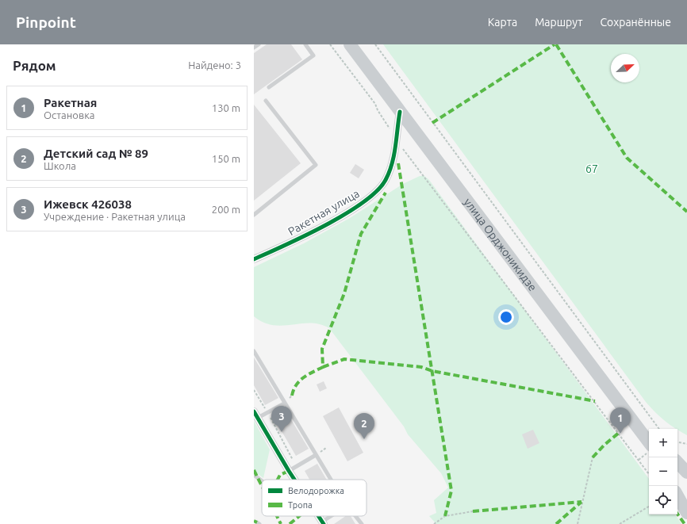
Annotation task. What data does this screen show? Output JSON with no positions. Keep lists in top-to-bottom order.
{
  "streets": {
    "main road": ["улица Орджоникидзе"],
    "street": ["Ракетная улица"]
  },
  "crossings": [
    ["Ракетная улица", "улица Орджоникидзе"]
  ],
  "parks": ["67"],
  "legend": ["Велодорожка", "Тропа"],
  "north": "top right",
  "page": {
    "header": "Pinpoint",
    "nav": ["Карта", "Маршрут", "Сохранённые"],
    "heading": ["Рядом", "Найдено: 3"],
    "list": [
      {
        "mark": "1",
        "name": "Ракетная",
        "note": "Остановка",
        "value": "130 m"
      },
      {
        "mark": "2",
        "name": "Детский сад № 89",
        "note": "Школа",
        "value": "150 m"
      },
      {
        "mark": "3",
        "name": "Ижевск 426038",
        "note": "Учреждение · Ракетная улица",
        "value": "200 m"
      }
    ],
    "pins": ["3", "1", "2"],
    "map_buttons": ["+", "−"]
  }
}
